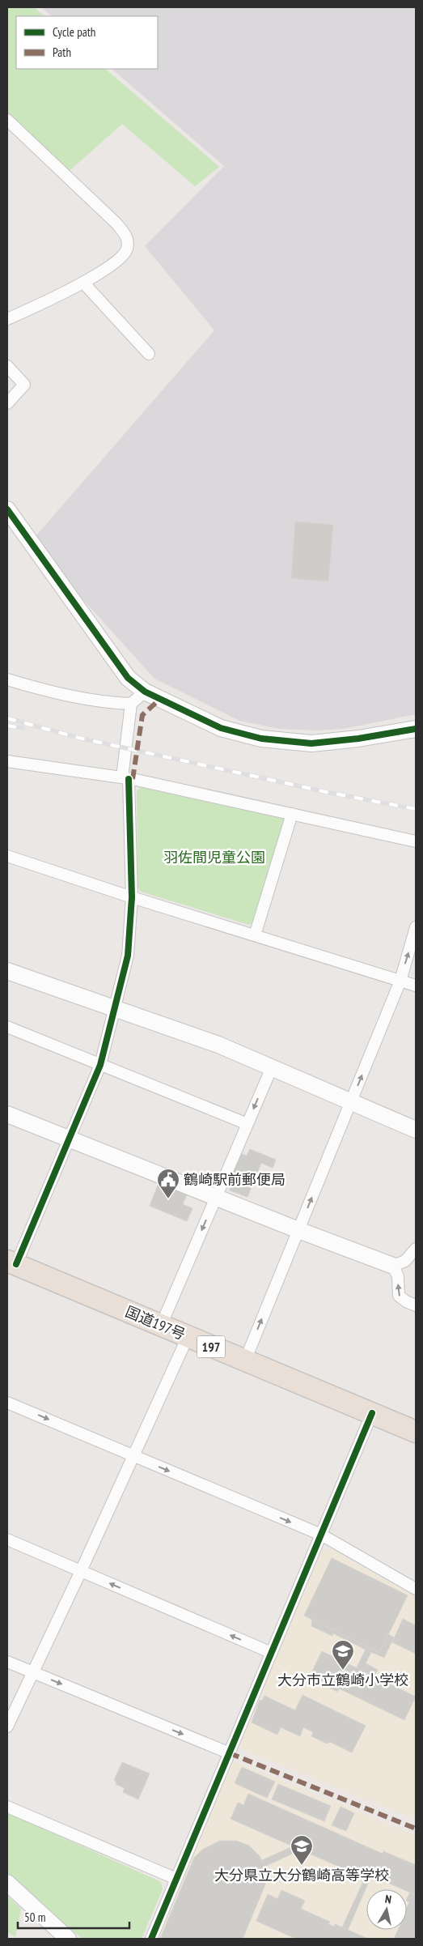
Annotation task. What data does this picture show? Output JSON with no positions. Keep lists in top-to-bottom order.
{
  "streets": {
    "highway": ["国道197号", "197"]
  },
  "parks": ["羽佐間児童公園"],
  "places": {
    "public building": ["鶴崎駅前郵便局"],
    "school or university": ["大分市立鶴崎小学校", "大分県立大分鶴崎高等学校"]
  },
  "legend": ["Cycle path", "Path"],
  "scale_bar": "50 m",
  "north": "top"
}
